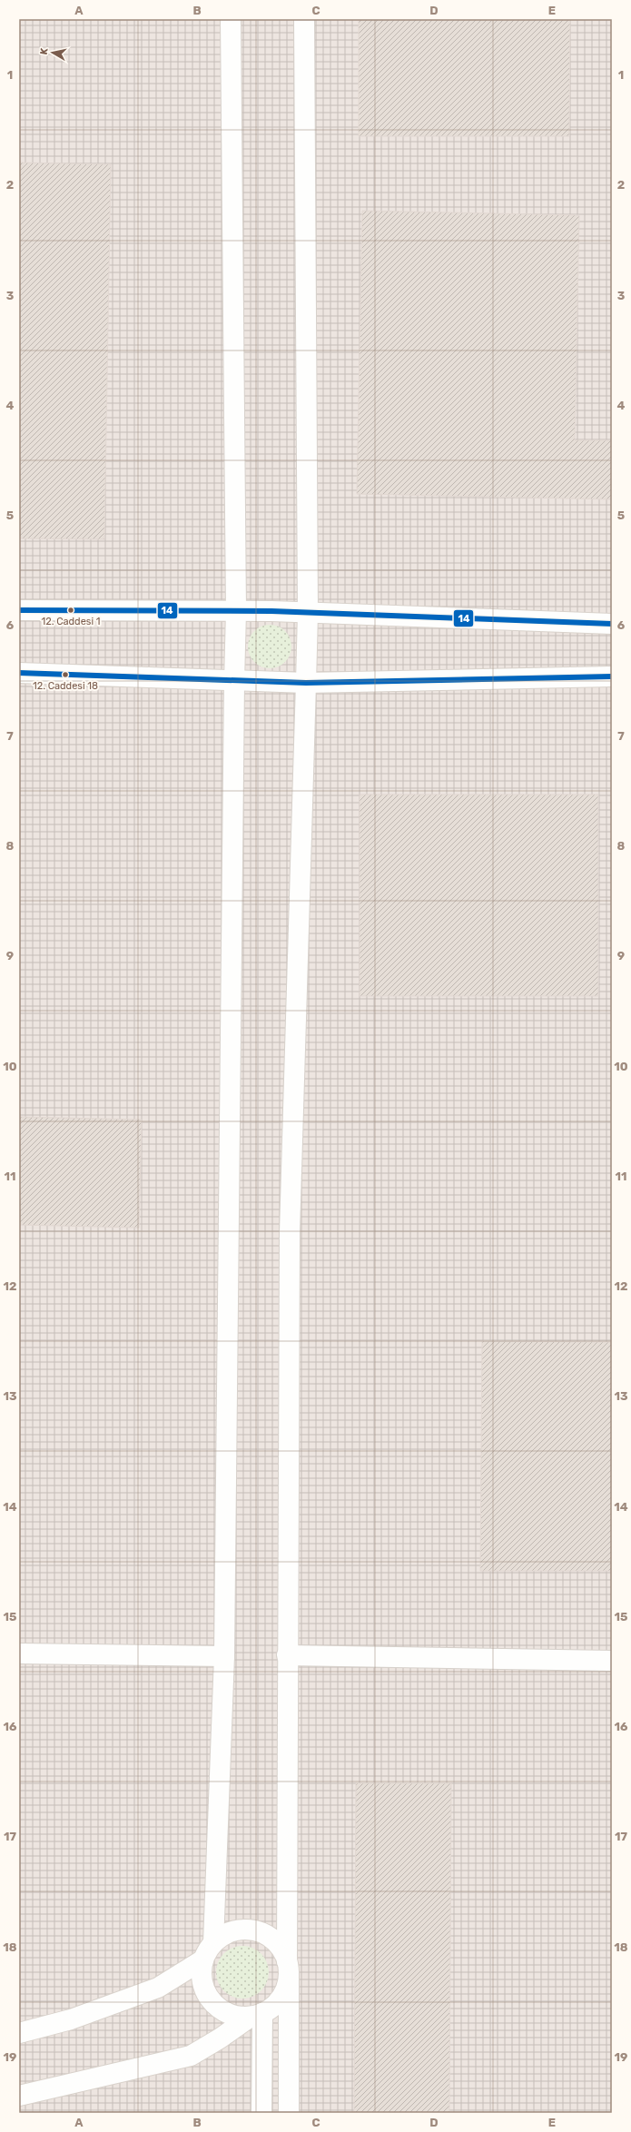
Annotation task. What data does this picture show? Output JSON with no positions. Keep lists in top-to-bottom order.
{
  "places": ["12. Caddesi 1", "12. Caddesi 18"],
  "lines": ["transit line 14"],
  "north": "left",
  "grid": {
    "columns": [
      "A",
      "B",
      "C",
      "D",
      "E"
    ],
    "rows": [
      "1",
      "2",
      "3",
      "4",
      "5",
      "6",
      "7",
      "8",
      "9",
      "10",
      "11",
      "12",
      "13",
      "14",
      "15",
      "16",
      "17",
      "18",
      "19"
    ]
  }
}
